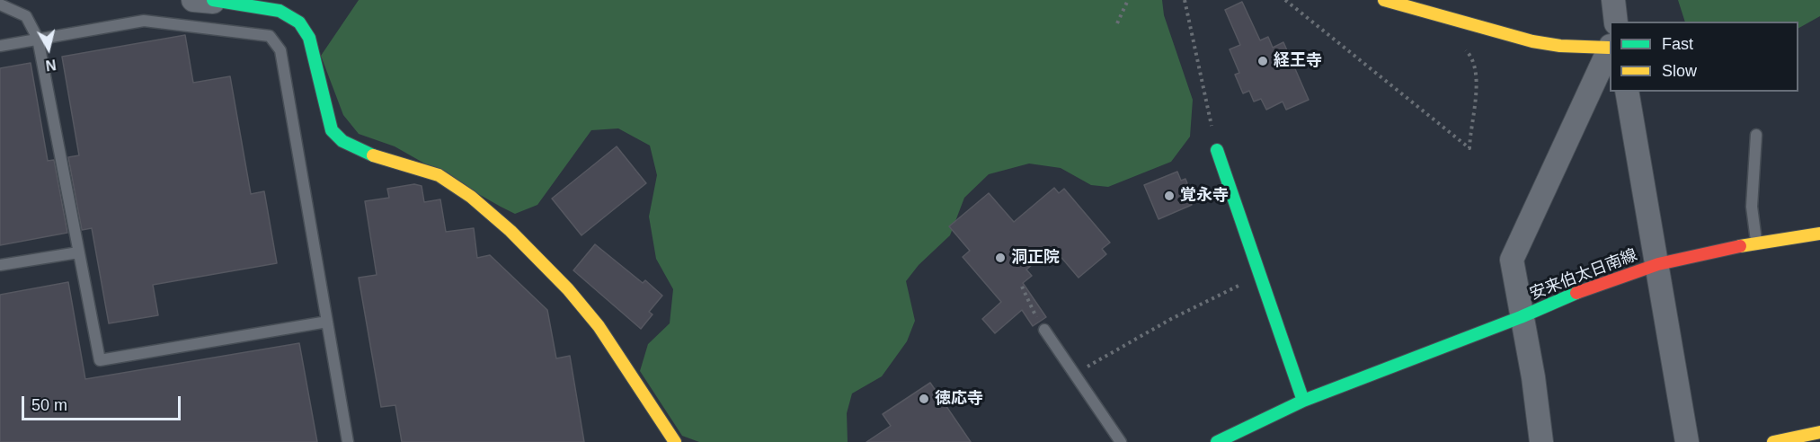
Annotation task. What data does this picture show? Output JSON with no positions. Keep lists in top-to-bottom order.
{
  "streets": {
    "street": ["安来伯太日南線"]
  },
  "places": [
    "経王寺",
    "覚永寺",
    "洞正院",
    "徳応寺"
  ],
  "legend": ["Fast", "Slow"],
  "scale_bar": "50 m",
  "north": "bottom"
}
